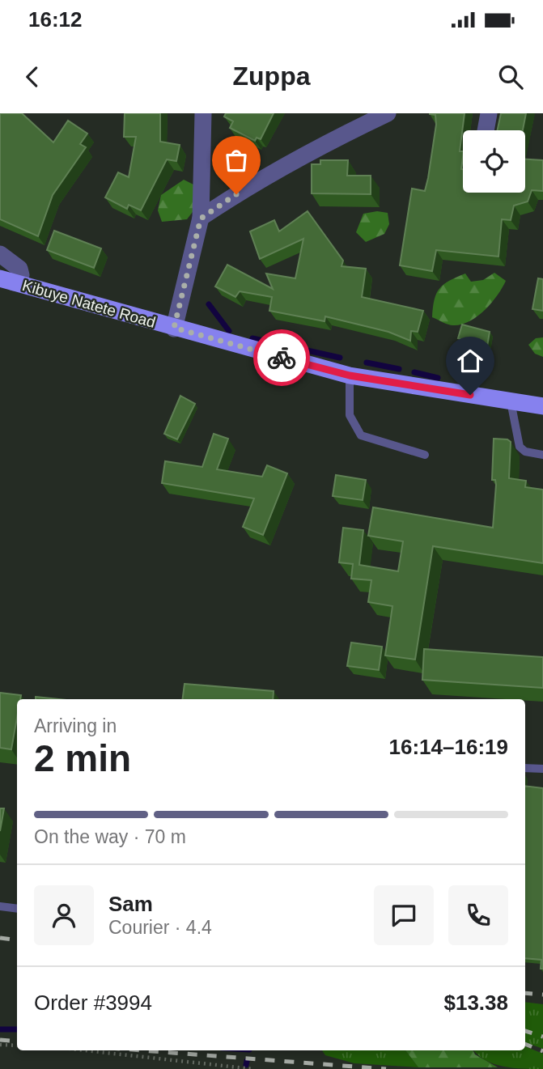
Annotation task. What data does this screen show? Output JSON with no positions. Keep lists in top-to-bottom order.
{
  "streets": {
    "main road": ["Kibuye Natete Road"]
  },
  "page": {
    "status": "16:12",
    "header": "Zuppa",
    "heading": ["2 min", "Arriving in", "16:14–16:19"],
    "panel": [
      "Sam",
      "Courier · 4.4",
      "Order #3994",
      "$13.38"
    ],
    "bar": "On the way · 70 m"
  }
}
